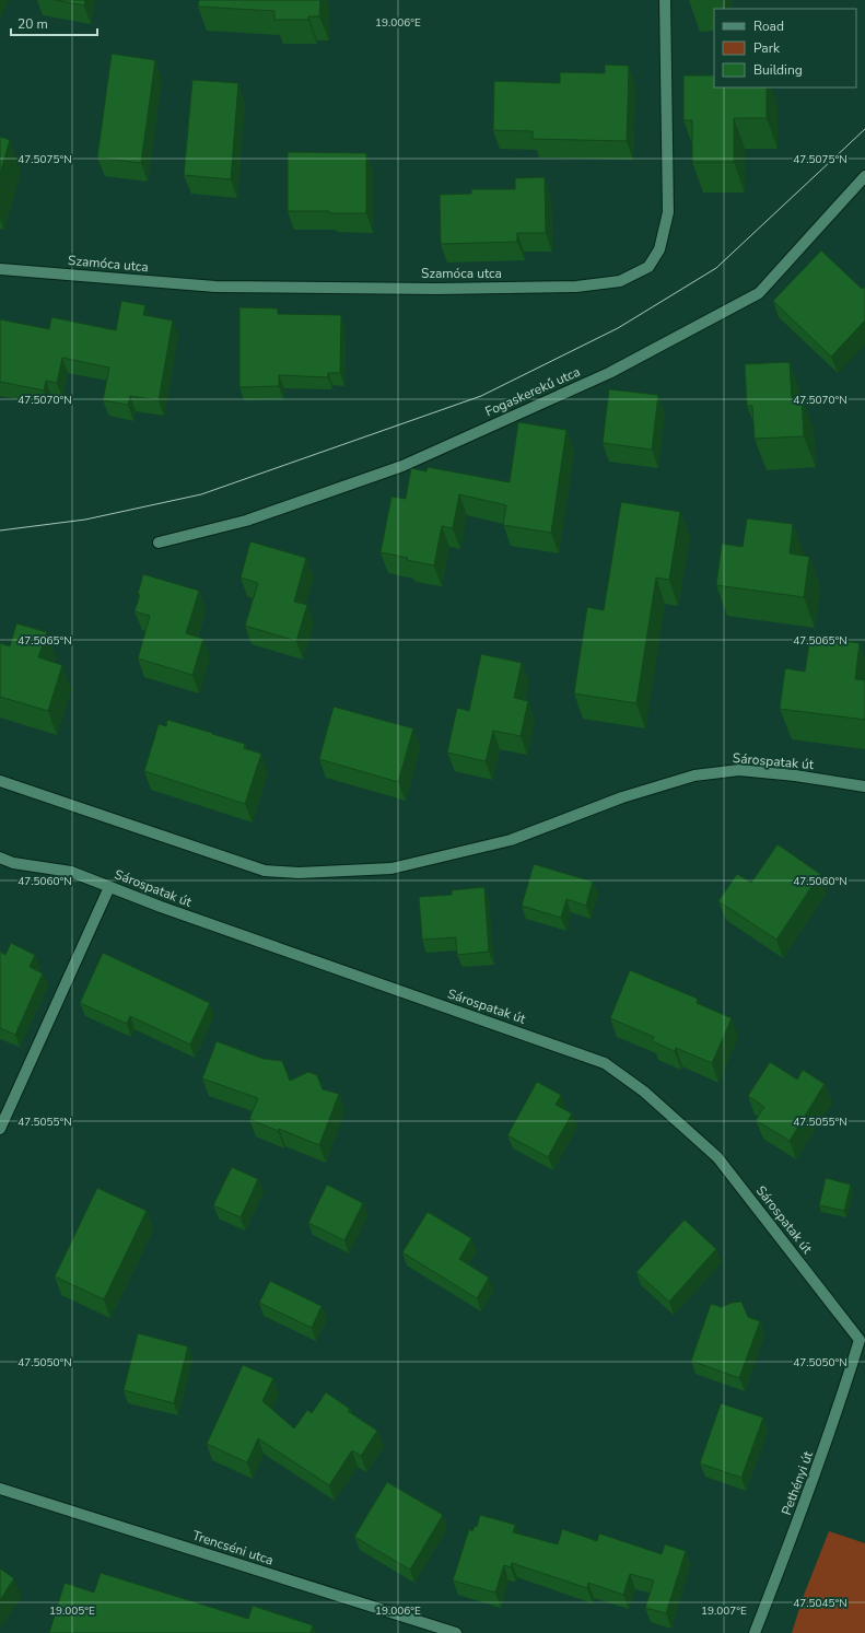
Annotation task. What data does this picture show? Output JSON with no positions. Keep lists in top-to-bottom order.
{
  "streets": {
    "street": [
      "Szamóca utca",
      "Fogaskerekű utca",
      "Sárospatak út",
      "Pethényi út",
      "Trencséni utca"
    ]
  },
  "crossings": [
    ["Sárospatak út", "Pethényi út"]
  ],
  "legend": ["Road", "Park", "Building"],
  "scale_bar": "20 m",
  "coordinates": [
    "19.006°E",
    "47.5075°N",
    "47.5070°N",
    "47.5065°N",
    "47.5060°N",
    "47.5055°N",
    "47.5050°N",
    "47.5045°N",
    "19.005°E",
    "19.007°E"
  ]
}
